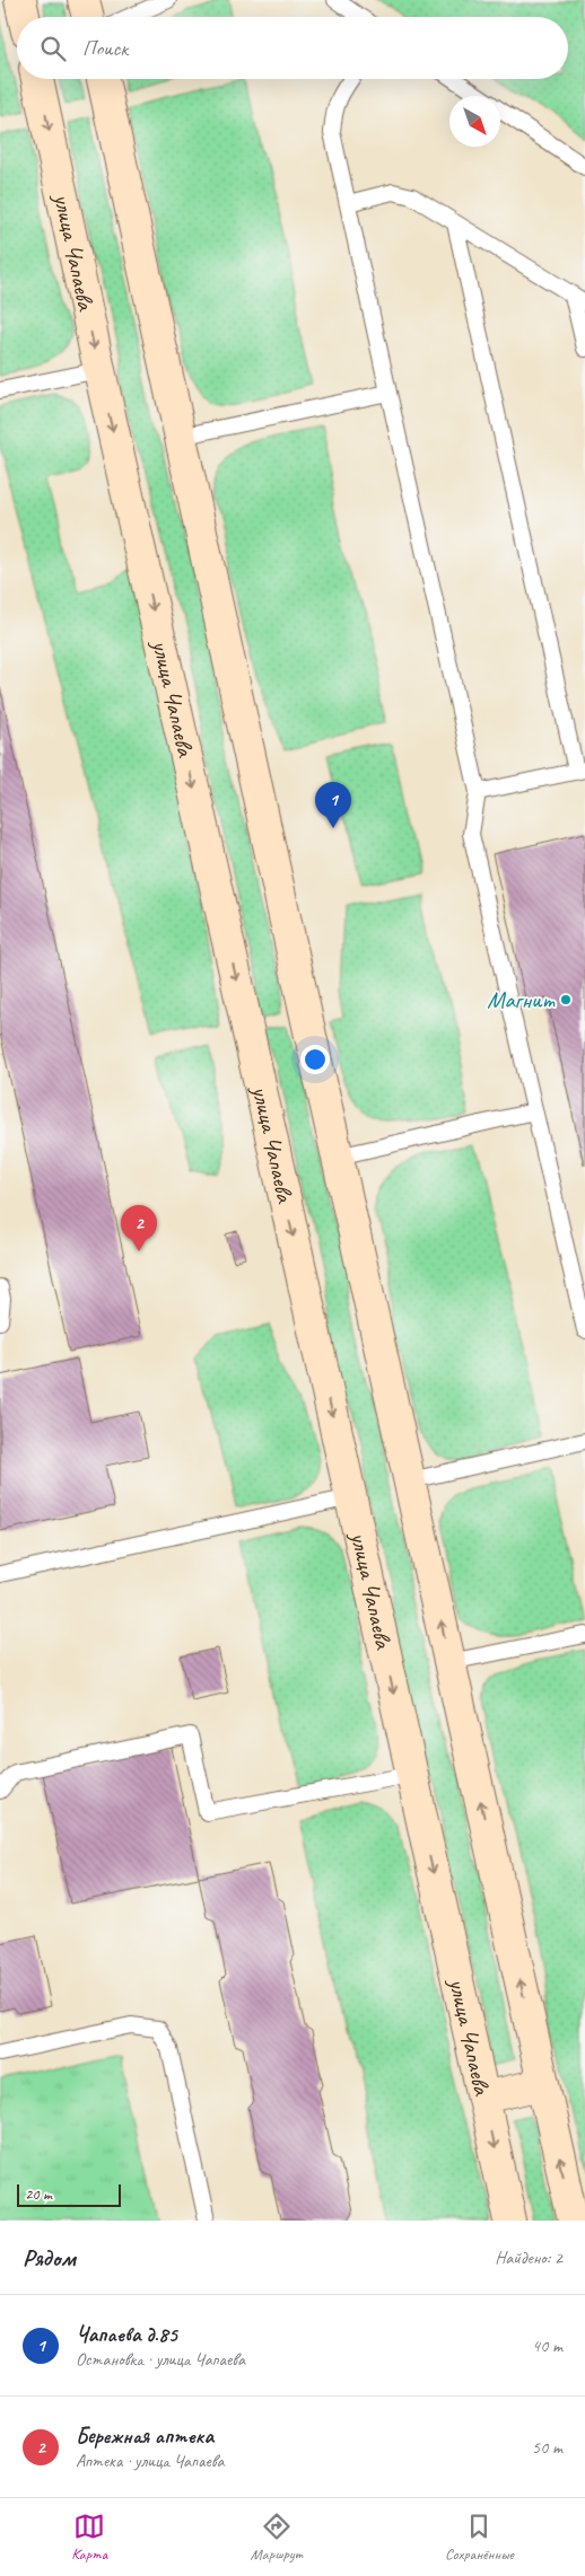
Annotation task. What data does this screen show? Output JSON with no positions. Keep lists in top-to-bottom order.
{
  "streets": {
    "main road": ["улица Чапаева"]
  },
  "places": ["Магнит"],
  "scale_bar": "20 m",
  "north": "bottom right",
  "page": {
    "search": "Поиск",
    "pins": ["1", "2"],
    "scale": "20 m",
    "heading": ["Рядом", "Найдено: 2"],
    "list": [
      {
        "mark": "1",
        "name": "Чапаева д.85",
        "note": "Остановка · улица Чапаева",
        "value": "40 m"
      },
      {
        "mark": "2",
        "name": "Бережная аптека",
        "note": "Аптека · улица Чапаева",
        "value": "50 m"
      }
    ],
    "nav": ["Карта", "Маршрут", "Сохранённые"]
  }
}
